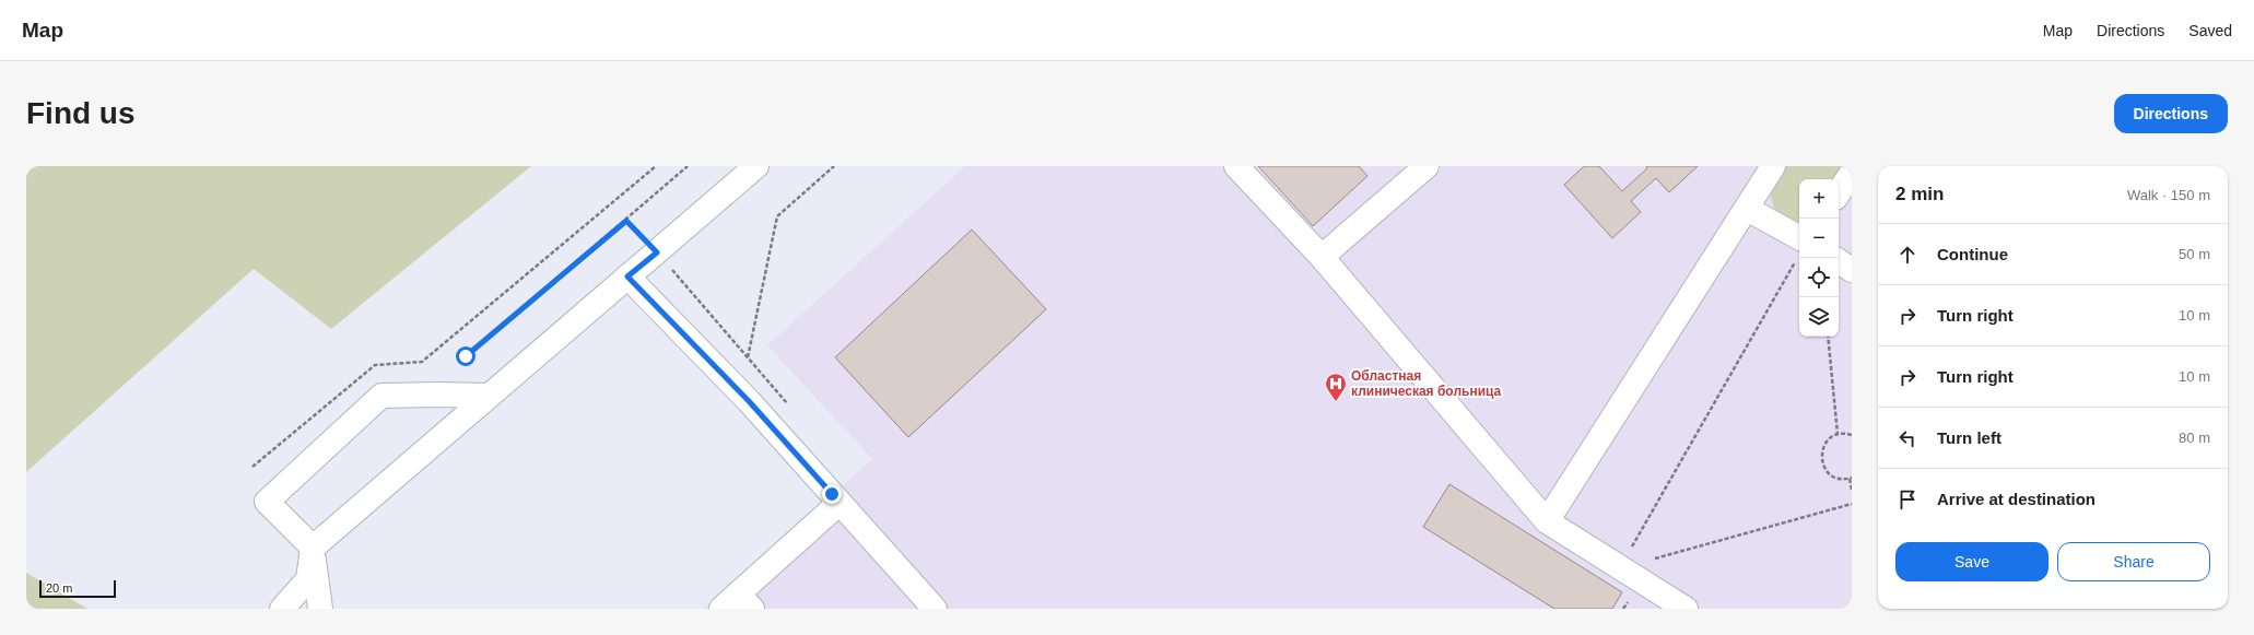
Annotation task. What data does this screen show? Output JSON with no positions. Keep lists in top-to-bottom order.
{
  "places": {
    "hospital": ["Областная клиническая больница"]
  },
  "scale_bar": "20 m",
  "page": {
    "header": "Map",
    "nav": ["Map", "Directions", "Saved"],
    "buttons": [
      "Directions",
      ["Save", "Share"]
    ],
    "title": "Find us",
    "heading": ["2 min", "Walk · 150 m"],
    "map_buttons": ["+", "−"],
    "list": [
      ["Continue", "50 m"],
      ["Turn right", "10 m"],
      ["Turn right", "10 m"],
      ["Turn left", "80 m"],
      "Arrive at destination"
    ],
    "scale": "20 m"
  }
}
